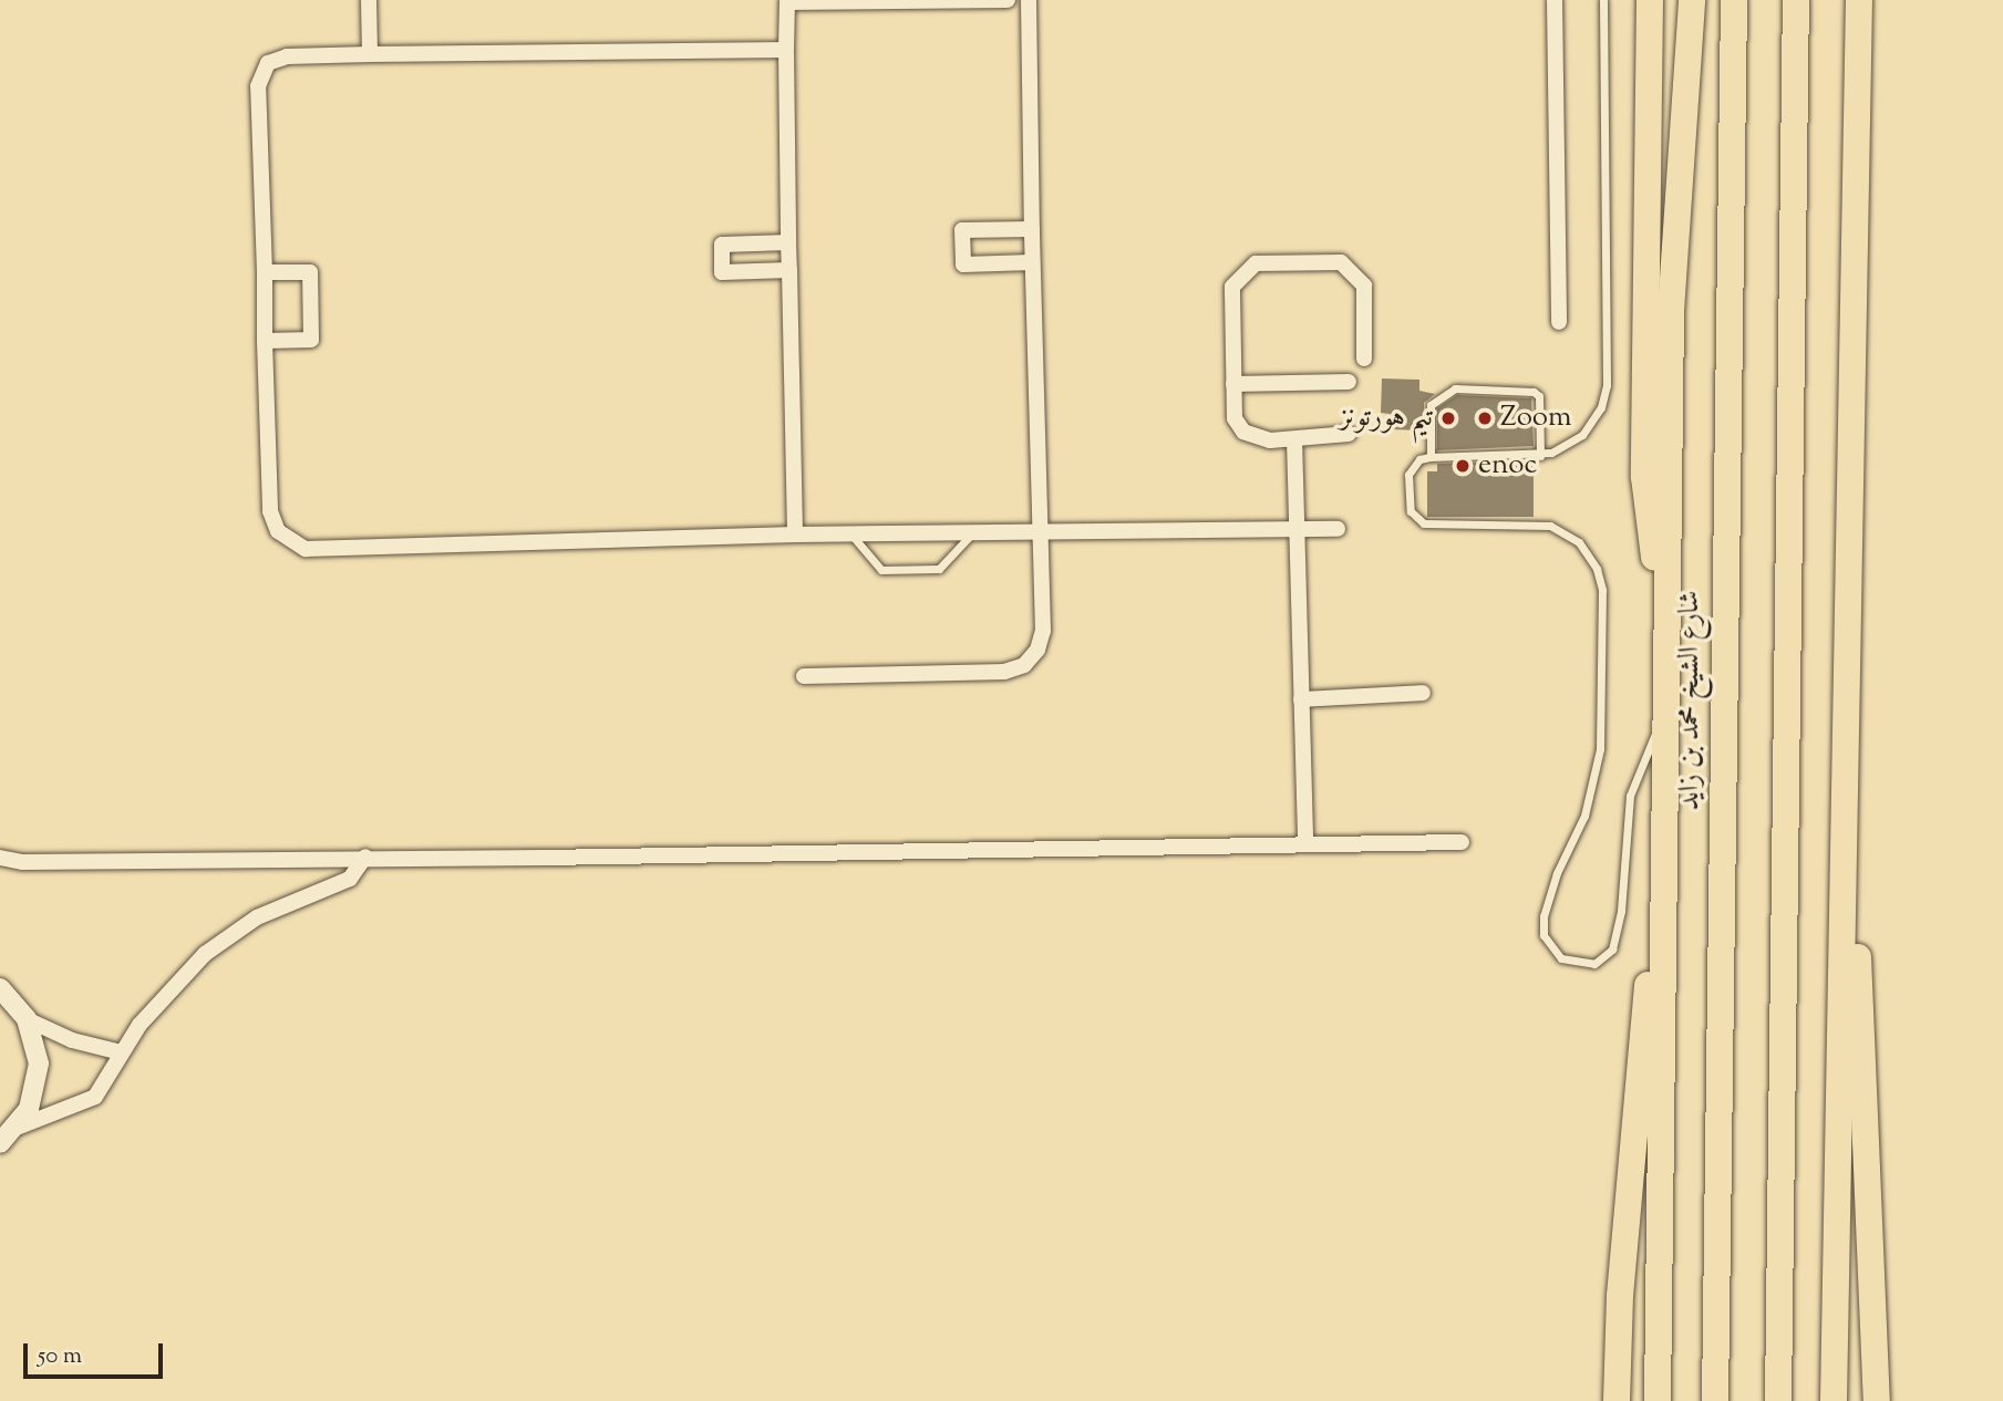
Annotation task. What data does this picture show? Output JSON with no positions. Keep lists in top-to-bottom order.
{
  "streets": {
    "highway": ["شارع الشيخ محمد بن زايد"]
  },
  "places": ["تيم هورتونز", "Zoom", "enoc"],
  "scale_bar": "50 m"
}
